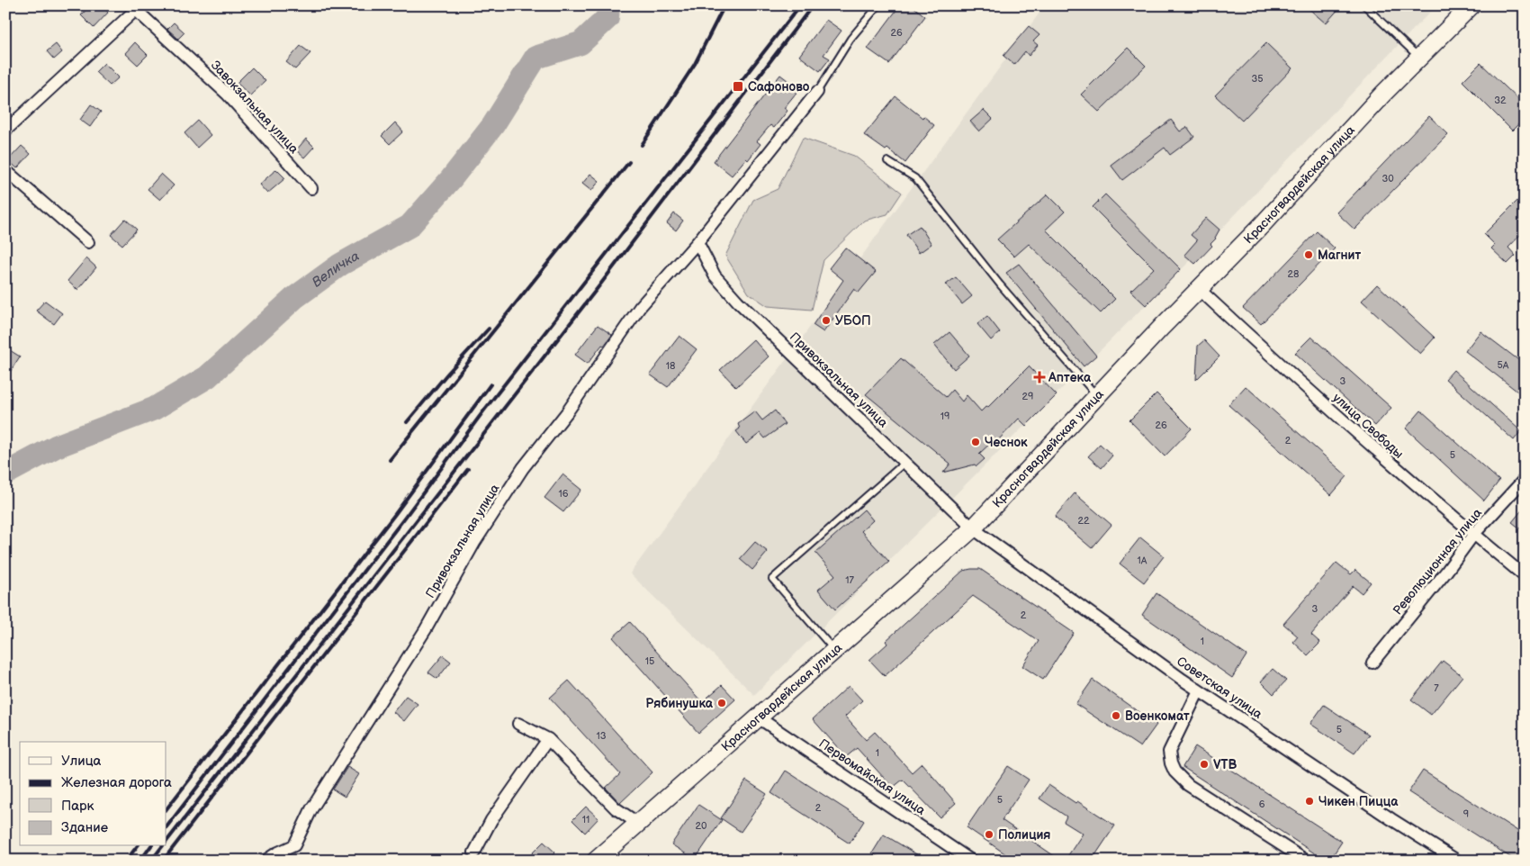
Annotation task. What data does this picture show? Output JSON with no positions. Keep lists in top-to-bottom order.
{
  "streets": {
    "street": [
      "Завокзальная улица",
      "Красногвардейская улица",
      "Привокзальная улица",
      "улица Свободы",
      "Революционная улица",
      "Советская улица",
      "Первомайская улица"
    ]
  },
  "crossings": [
    ["Красногвардейская улица", "Привокзальная улица"],
    ["Красногвардейская улица", "улица Свободы"],
    ["Красногвардейская улица", "Советская улица"],
    ["Красногвардейская улица", "Первомайская улица"],
    ["Привокзальная улица", "Советская улица"],
    ["улица Свободы", "Революционная улица"]
  ],
  "water": ["Величка"],
  "places": {
    "transit": ["Сафоново"],
    "other": [
      "Магнит",
      "УБОП",
      "Чеснок",
      "Рябинушка",
      "Военкомат",
      "VTB",
      "Чикен Пицца",
      "Полиция"
    ],
    "health": ["Аптека"]
  },
  "house_numbers": [
    "26",
    "35",
    "32",
    "30",
    "28",
    "5А",
    "18",
    "3",
    "29",
    "19",
    "26",
    "2",
    "5",
    "16",
    "22",
    "1А",
    "17",
    "3",
    "2",
    "1",
    "15",
    "7",
    "5",
    "13",
    "1",
    "5",
    "6",
    "2",
    "9",
    "11",
    "20"
  ],
  "legend": [
    "Улица",
    "Железная дорога",
    "Парк",
    "Здание"
  ]
}
